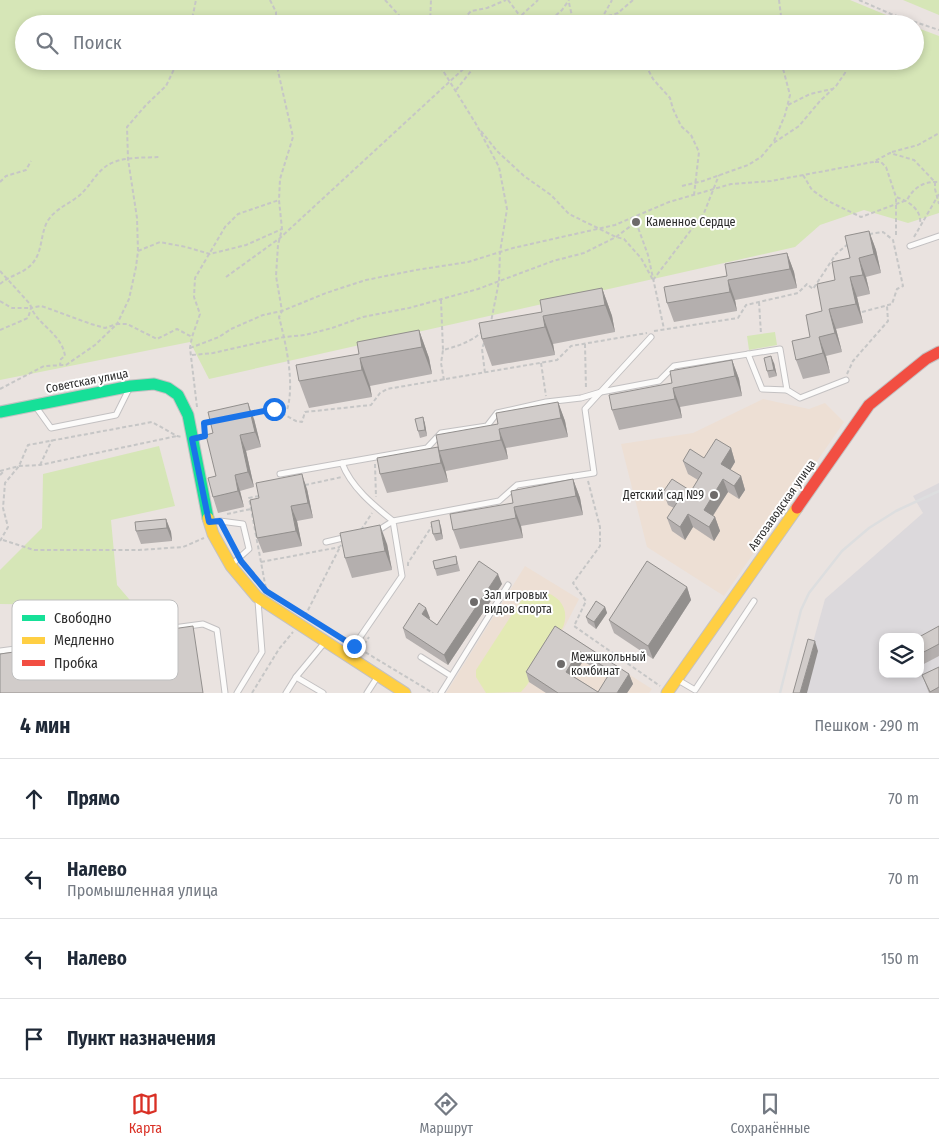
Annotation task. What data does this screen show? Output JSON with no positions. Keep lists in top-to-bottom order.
{
  "streets": {
    "street": ["Советская улица", "Автозаводская улица"]
  },
  "places": [
    "Каменное Сердце",
    "Детский сад №9",
    "Зал игровых видов спорта",
    "Межшкольный комбинат"
  ],
  "legend": ["Свободно", "Медленно", "Пробка"],
  "page": {
    "search": "Поиск",
    "heading": ["4 мин", "Пешком · 290 m"],
    "list": [
      ["Прямо", "70 m"],
      ["Налево", "Промышленная улица", "70 m"],
      ["Налево", "150 m"],
      "Пункт назначения"
    ],
    "nav": ["Карта", "Маршрут", "Сохранённые"]
  }
}
